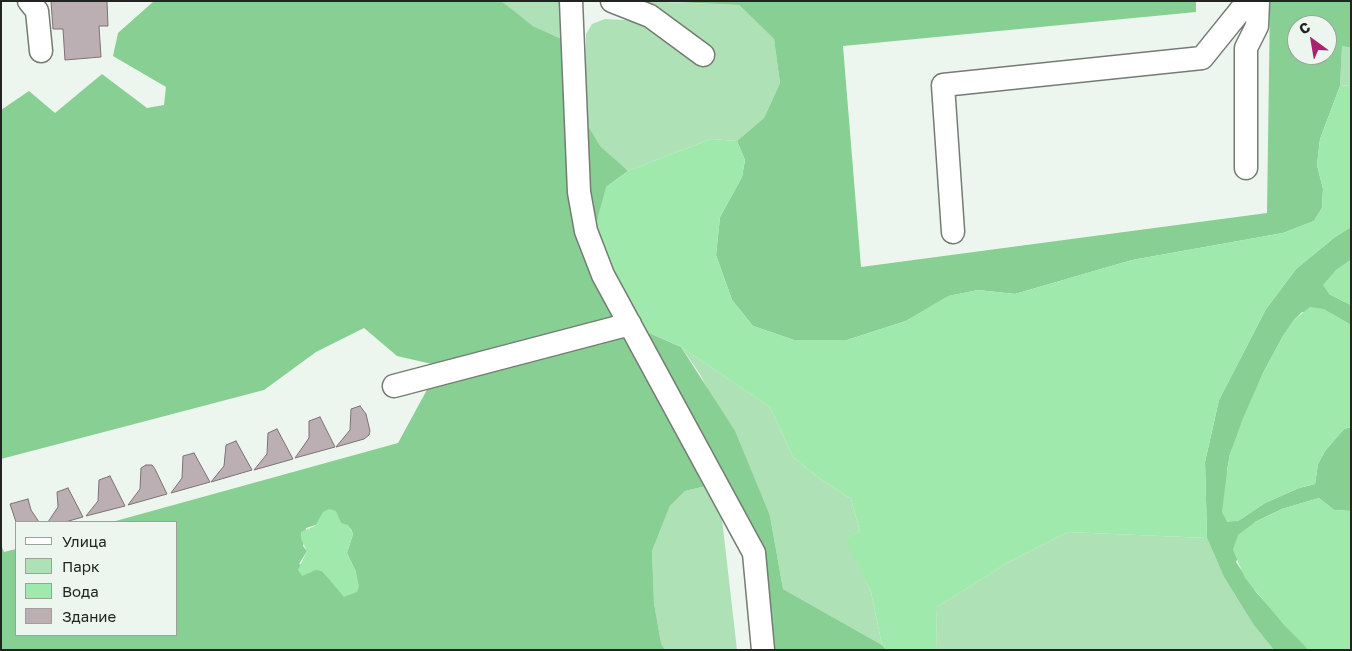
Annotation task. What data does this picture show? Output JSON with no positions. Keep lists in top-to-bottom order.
{
  "legend": [
    "Улица",
    "Парк",
    "Вода",
    "Здание"
  ],
  "north": "top left"
}
